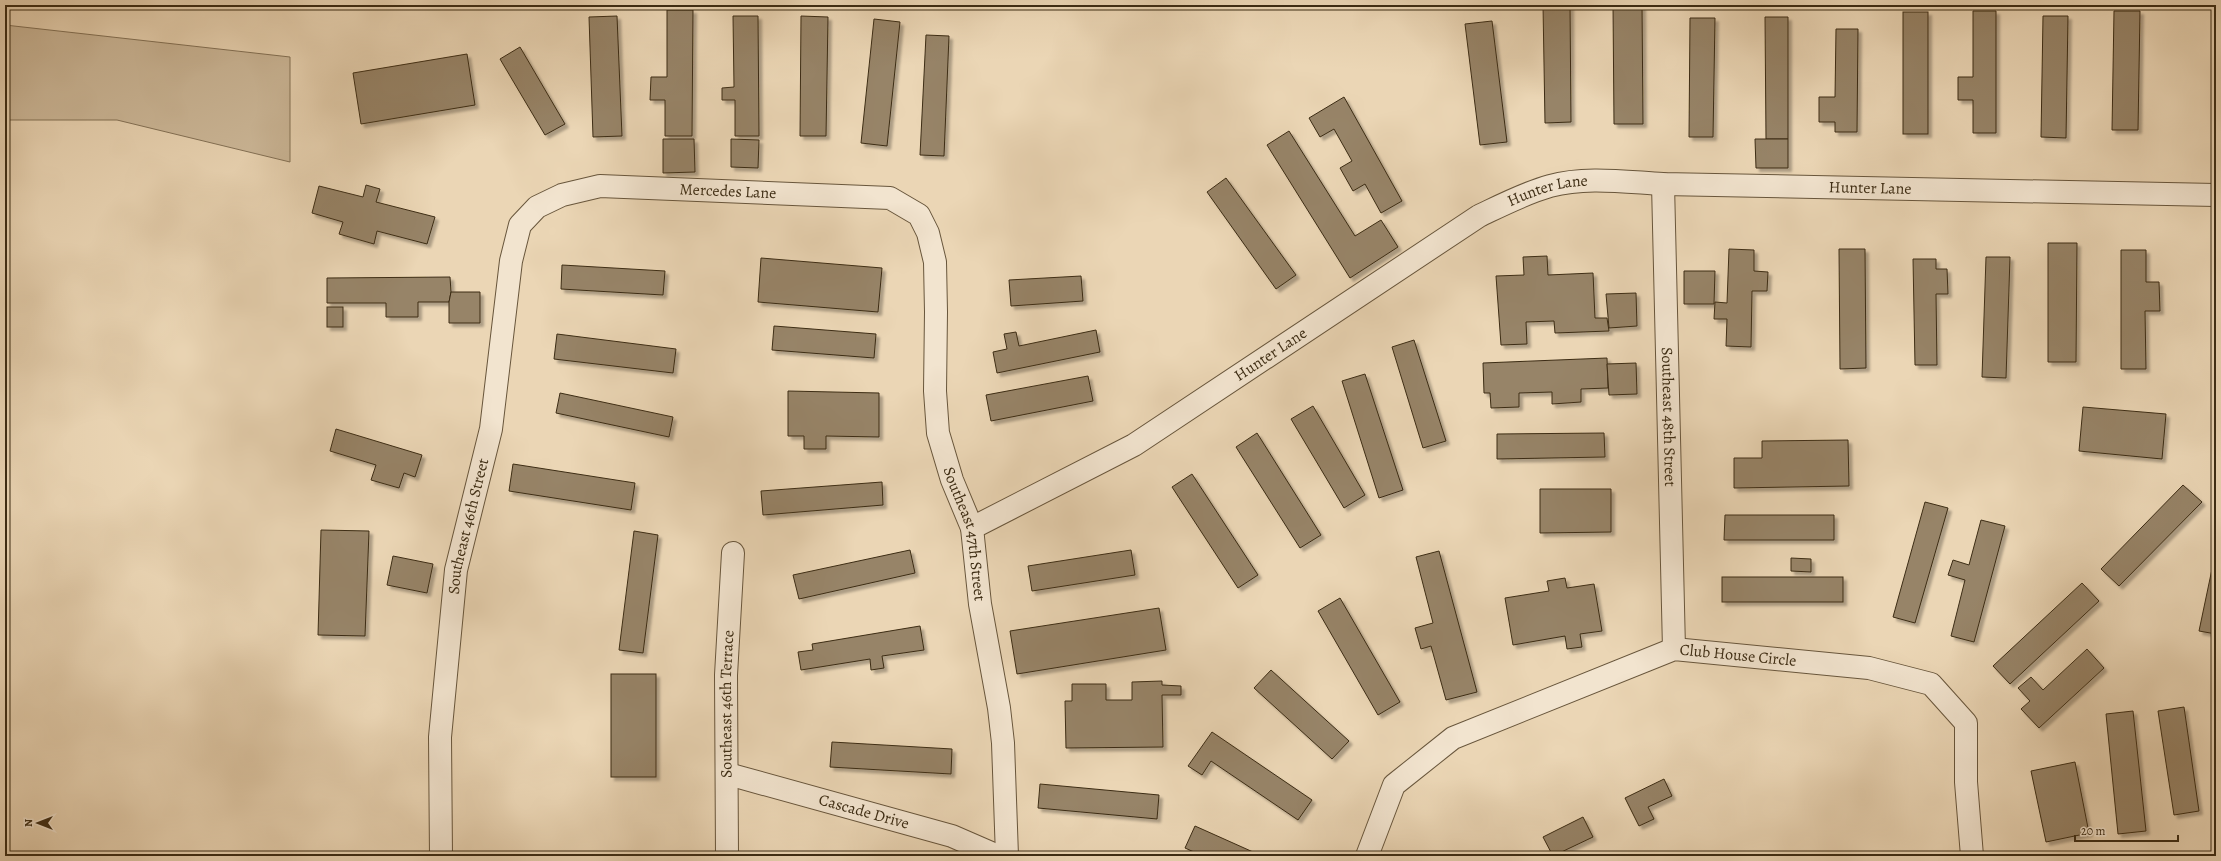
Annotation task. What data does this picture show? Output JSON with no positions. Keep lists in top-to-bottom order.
{
  "streets": {
    "street": [
      "Hunter Lane",
      "Mercedes Lane",
      "Southeast 48th Street",
      "Southeast 46th Street",
      "Southeast 47th Street",
      "Club House Circle",
      "Southeast 46th Terrace",
      "Cascade Drive"
    ]
  },
  "crossings": [
    ["Hunter Lane", "Southeast 48th Street"],
    ["Hunter Lane", "Southeast 47th Street"],
    ["Mercedes Lane", "Southeast 46th Street"],
    ["Mercedes Lane", "Southeast 47th Street"],
    ["Southeast 48th Street", "Club House Circle"],
    ["Southeast 46th Terrace", "Cascade Drive"]
  ],
  "scale_bar": "20 m",
  "north": "left"
}
